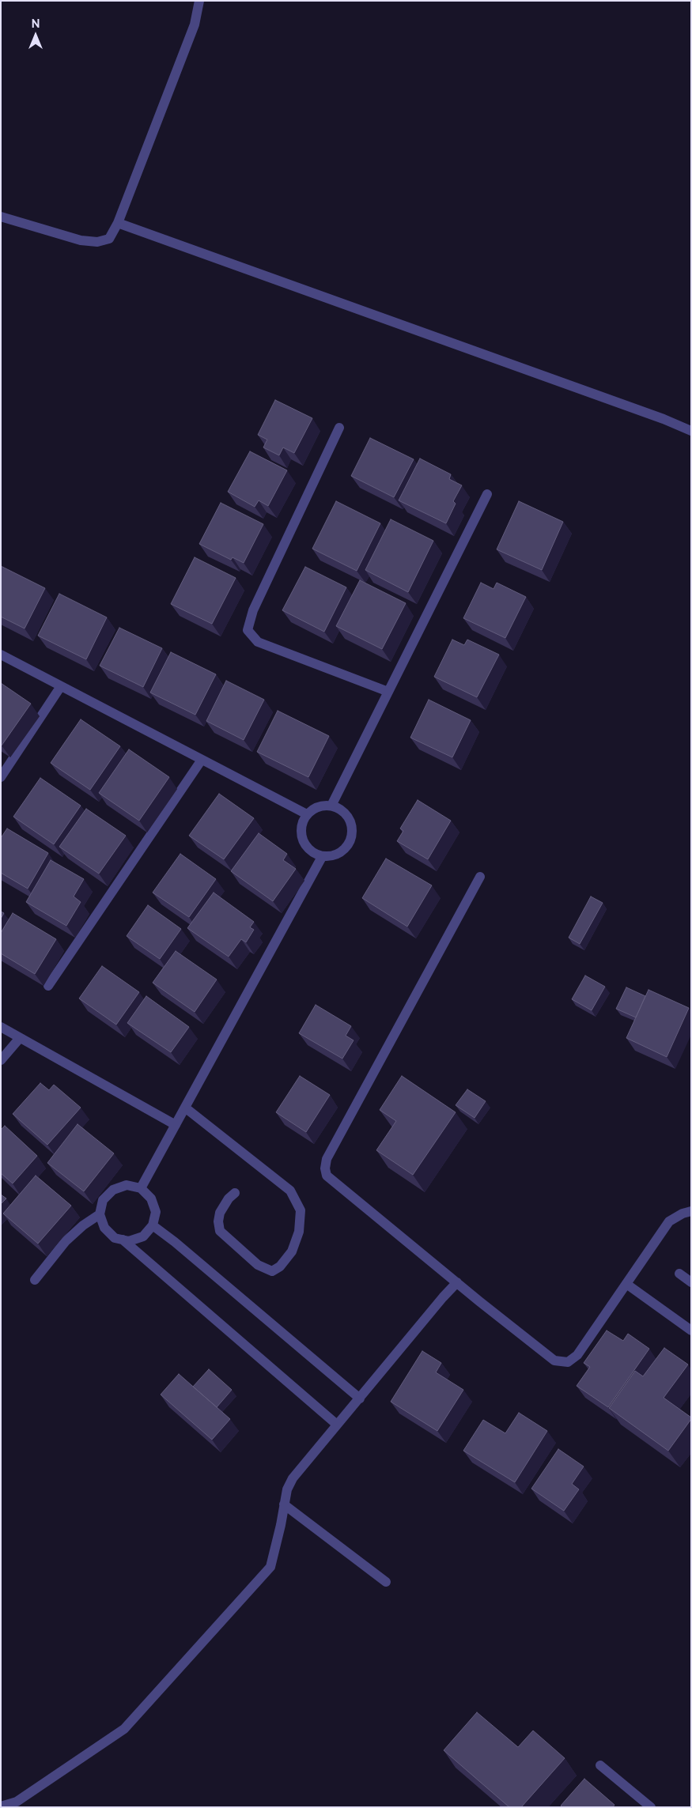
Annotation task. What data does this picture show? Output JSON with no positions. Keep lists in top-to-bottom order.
{
  "north": "top"
}
